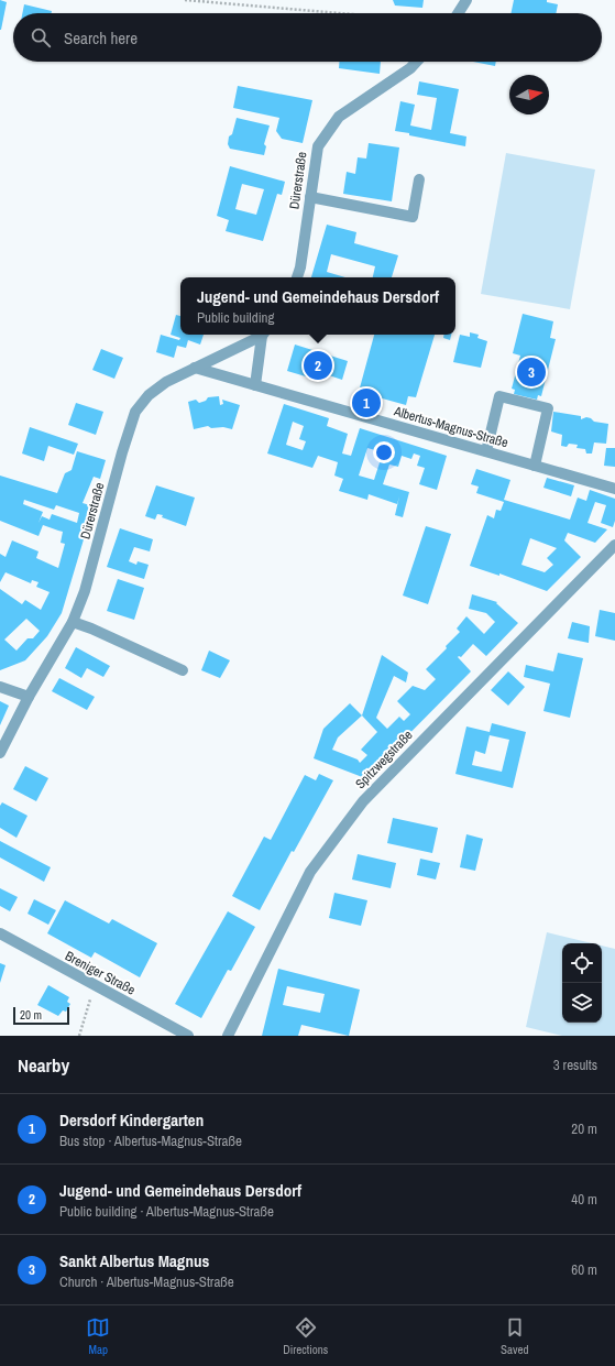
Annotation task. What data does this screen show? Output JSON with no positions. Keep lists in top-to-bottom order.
{
  "streets": {
    "street": [
      "Dürerstraße",
      "Albertus-Magnus-Straße",
      "Spitzwegstraße",
      "Breniger Straße"
    ]
  },
  "crossings": [
    ["Dürerstraße", "Albertus-Magnus-Straße"]
  ],
  "scale_bar": "20 m",
  "north": "right",
  "page": {
    "search": "Search here",
    "popup": ["Jugend- und Gemeindehaus Dersdorf", "Public building"],
    "pins": ["2", "3", "1"],
    "scale": "20 m",
    "heading": ["Nearby", "3 results"],
    "list": [
      {
        "mark": "1",
        "name": "Dersdorf Kindergarten",
        "note": "Bus stop · Albertus-Magnus-Straße",
        "value": "20 m"
      },
      {
        "mark": "2",
        "name": "Jugend- und Gemeindehaus Dersdorf",
        "note": "Public building · Albertus-Magnus-Straße",
        "value": "40 m"
      },
      {
        "mark": "3",
        "name": "Sankt Albertus Magnus",
        "note": "Church · Albertus-Magnus-Straße",
        "value": "60 m"
      }
    ],
    "nav": ["Map", "Directions", "Saved"]
  }
}
